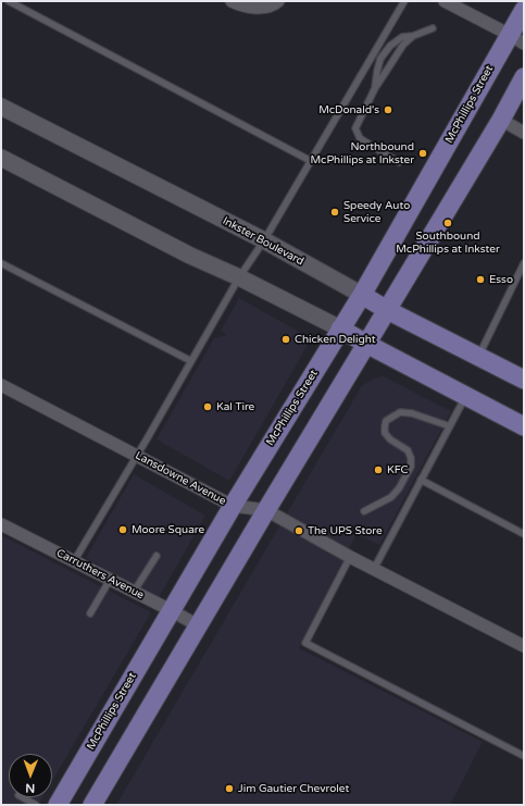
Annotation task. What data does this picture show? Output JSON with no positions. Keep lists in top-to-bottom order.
{
  "streets": {
    "main road": ["McPhillips Street", "Inkster Boulevard"],
    "street": ["Lansdowne Avenue", "Carruthers Avenue"]
  },
  "crossings": [
    ["McPhillips Street", "Inkster Boulevard"],
    ["McPhillips Street", "Lansdowne Avenue"],
    ["McPhillips Street", "Carruthers Avenue"]
  ],
  "places": [
    "McDonald's",
    "Northbound McPhillips at Inkster",
    "Speedy Auto Service",
    "Southbound McPhillips at Inkster",
    "Esso",
    "Chicken Delight",
    "Kal Tire",
    "KFC",
    "Moore Square",
    "The UPS Store",
    "Jim Gautier Chevrolet"
  ],
  "north": "bottom"
}
